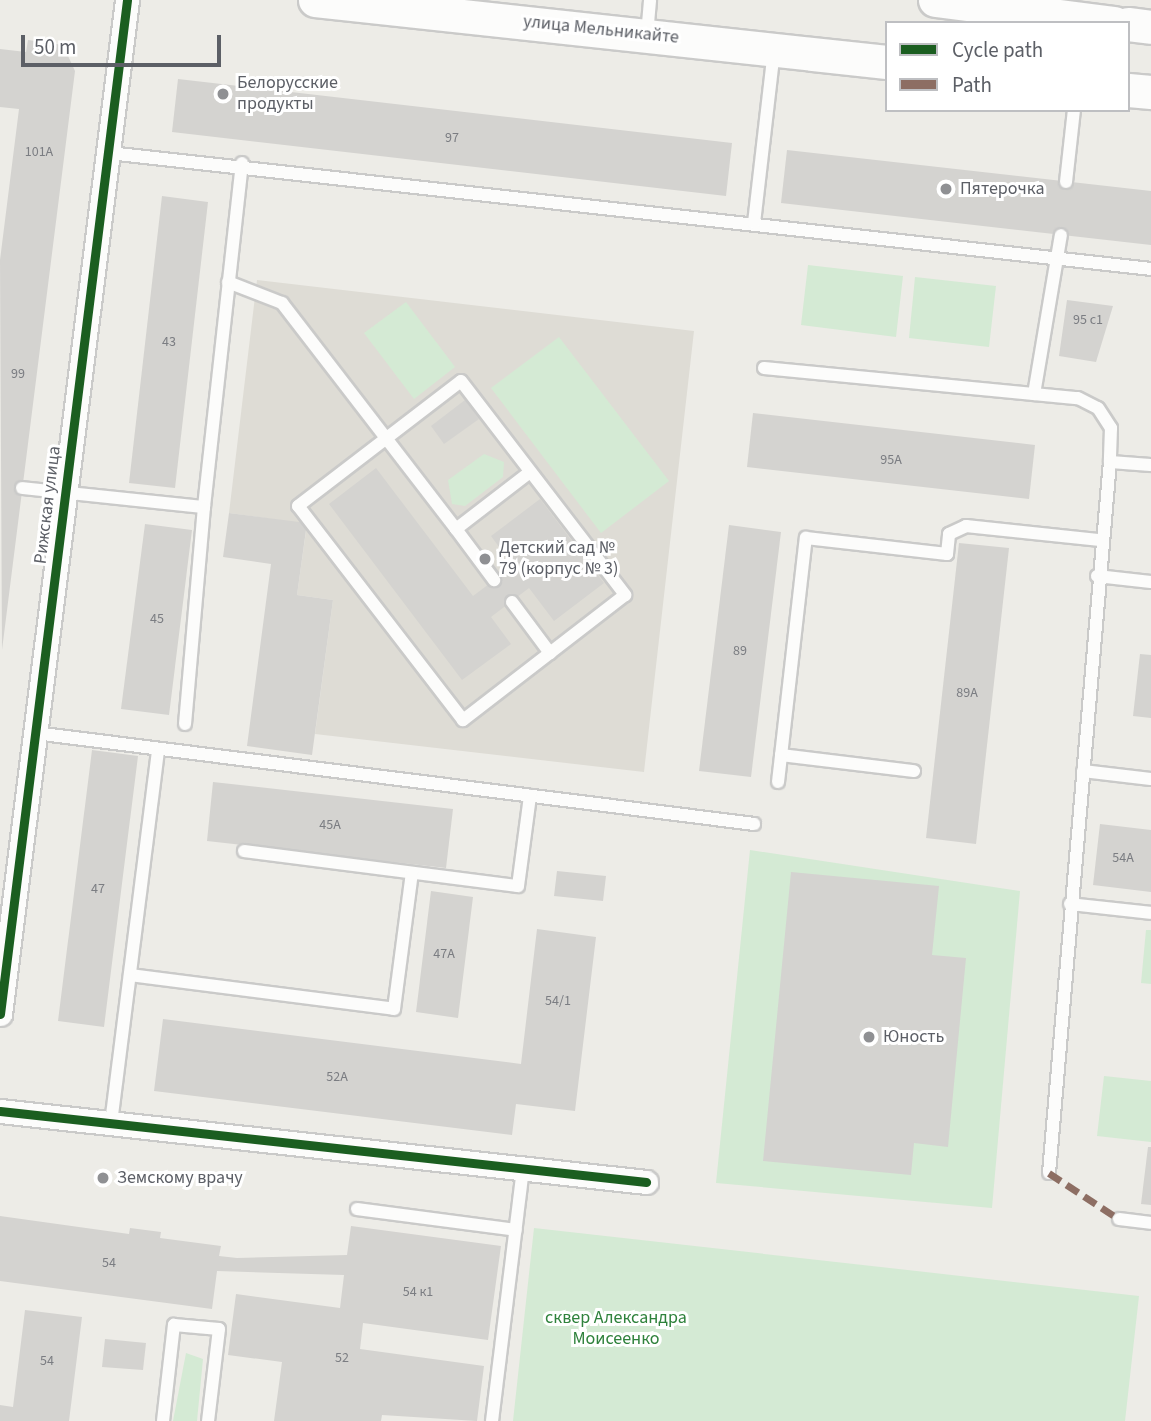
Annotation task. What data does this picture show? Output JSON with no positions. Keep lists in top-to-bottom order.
{
  "streets": {
    "main road": ["улица Мельникайте"],
    "street": ["Рижская улица"]
  },
  "parks": ["сквер Александра Моисеенко"],
  "places": [
    "Белорусские продукты",
    "Пятерочка",
    "Детский сад № 79 (корпус № 3)",
    "Юность",
    "Земскому врачу"
  ],
  "house_numbers": [
    "97",
    "101А",
    "95 с1",
    "43",
    "99",
    "95А",
    "45",
    "89",
    "89А",
    "45А",
    "54А",
    "47",
    "47А",
    "54/1",
    "52А",
    "54",
    "54 к1",
    "52",
    "54"
  ],
  "legend": ["Cycle path", "Path"],
  "scale_bar": "50 m"
}
